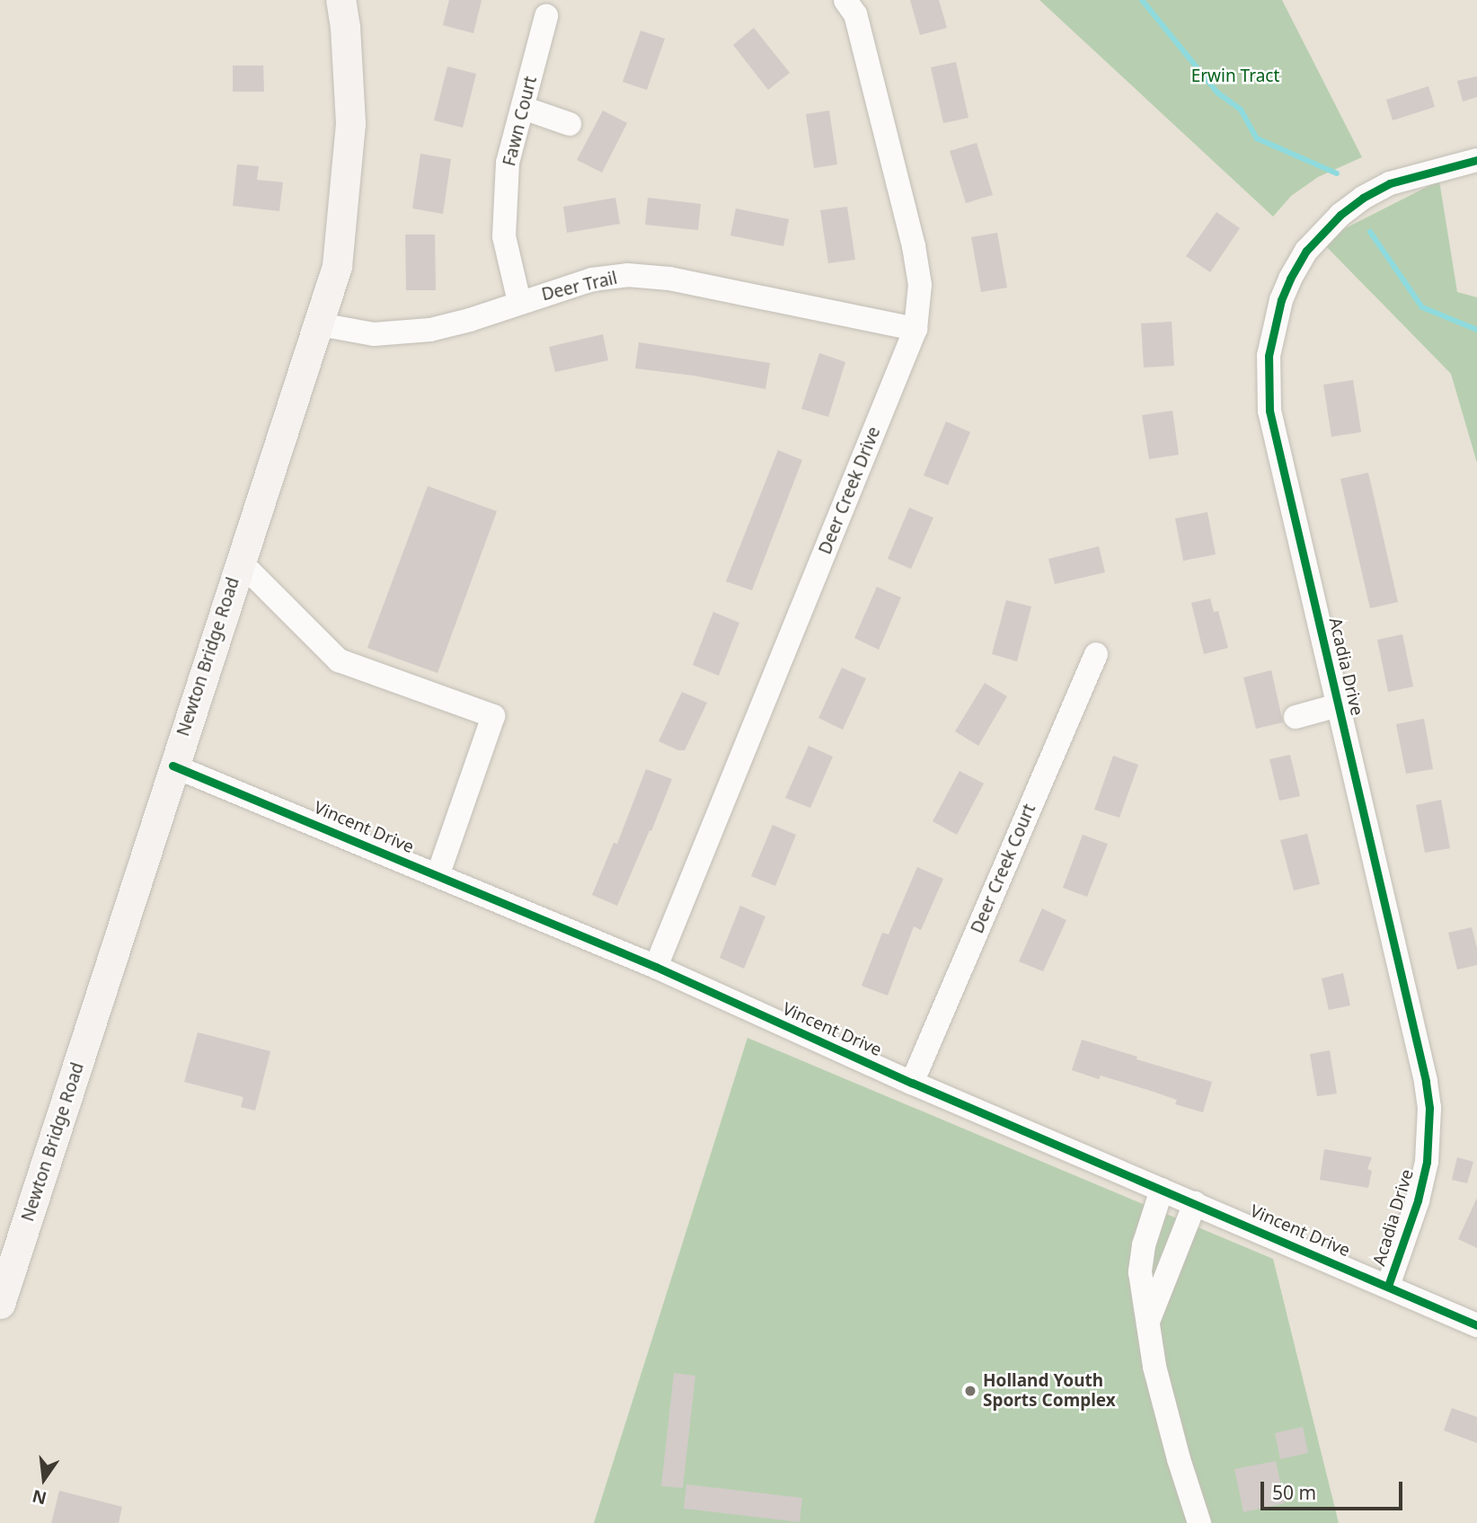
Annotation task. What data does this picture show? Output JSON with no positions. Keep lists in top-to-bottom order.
{
  "streets": {
    "main road": ["Newton Bridge Road"],
    "street": [
      "Fawn Court",
      "Deer Trail",
      "Deer Creek Drive",
      "Acadia Drive",
      "Vincent Drive",
      "Deer Creek Court"
    ]
  },
  "crossings": [
    ["Fawn Court", "Deer Trail"],
    ["Deer Trail", "Deer Creek Drive"],
    ["Deer Trail", "Newton Bridge Road"],
    ["Deer Creek Drive", "Vincent Drive"],
    ["Newton Bridge Road", "Vincent Drive"],
    ["Acadia Drive", "Vincent Drive"],
    ["Vincent Drive", "Deer Creek Court"]
  ],
  "parks": ["Erwin Tract"],
  "places": ["Holland Youth Sports Complex"],
  "scale_bar": "50 m",
  "north": "bottom"
}
